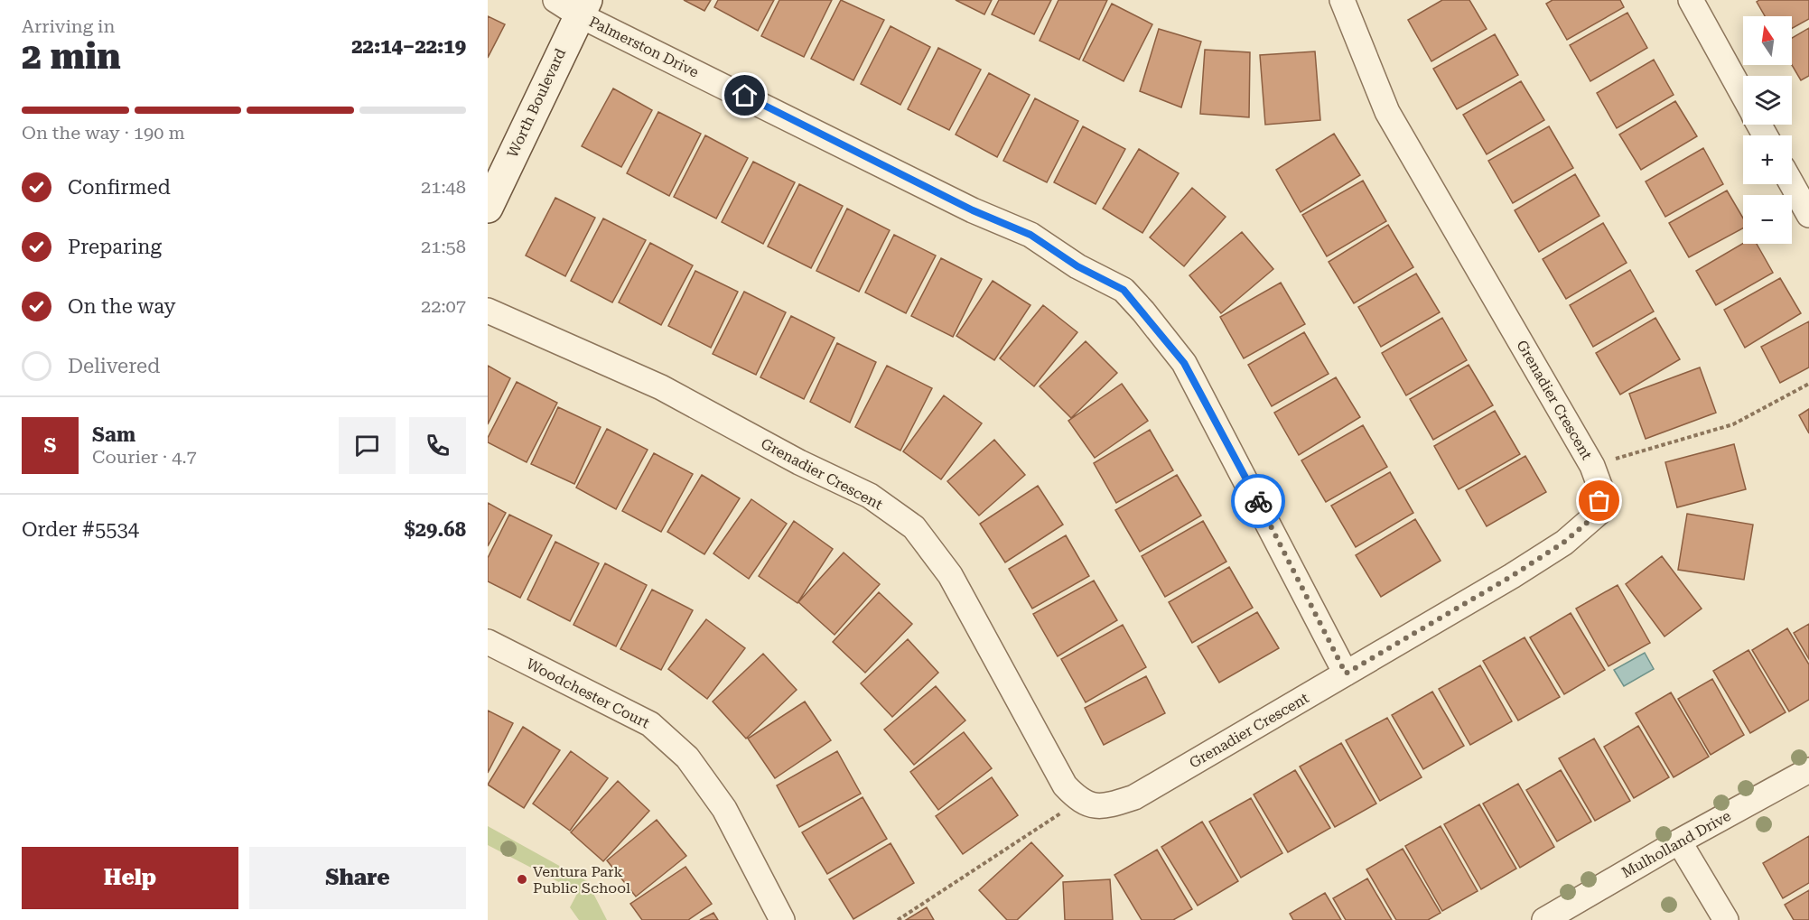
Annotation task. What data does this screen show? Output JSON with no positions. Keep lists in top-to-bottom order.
{
  "streets": {
    "street": [
      "Palmerston Drive",
      "Worth Boulevard",
      "Grenadier Crescent",
      "Woodchester Court",
      "Mulholland Drive"
    ]
  },
  "crossings": [
    ["Palmerston Drive", "Worth Boulevard"],
    ["Palmerston Drive", "Grenadier Crescent"]
  ],
  "places": ["Ventura Park Public School"],
  "north": "top",
  "page": {
    "heading": ["2 min", "Arriving in", "22:14–22:19"],
    "panel": [
      "Sam",
      "Courier · 4.7",
      "Order #5534",
      "$29.68"
    ],
    "map_buttons": ["+", "−"],
    "bar": "On the way · 190 m",
    "list": [
      ["Confirmed", "21:48"],
      ["Preparing", "21:58"],
      ["On the way", "22:07"],
      "Delivered"
    ],
    "round": "S",
    "buttons": ["Help", "Share"]
  }
}
